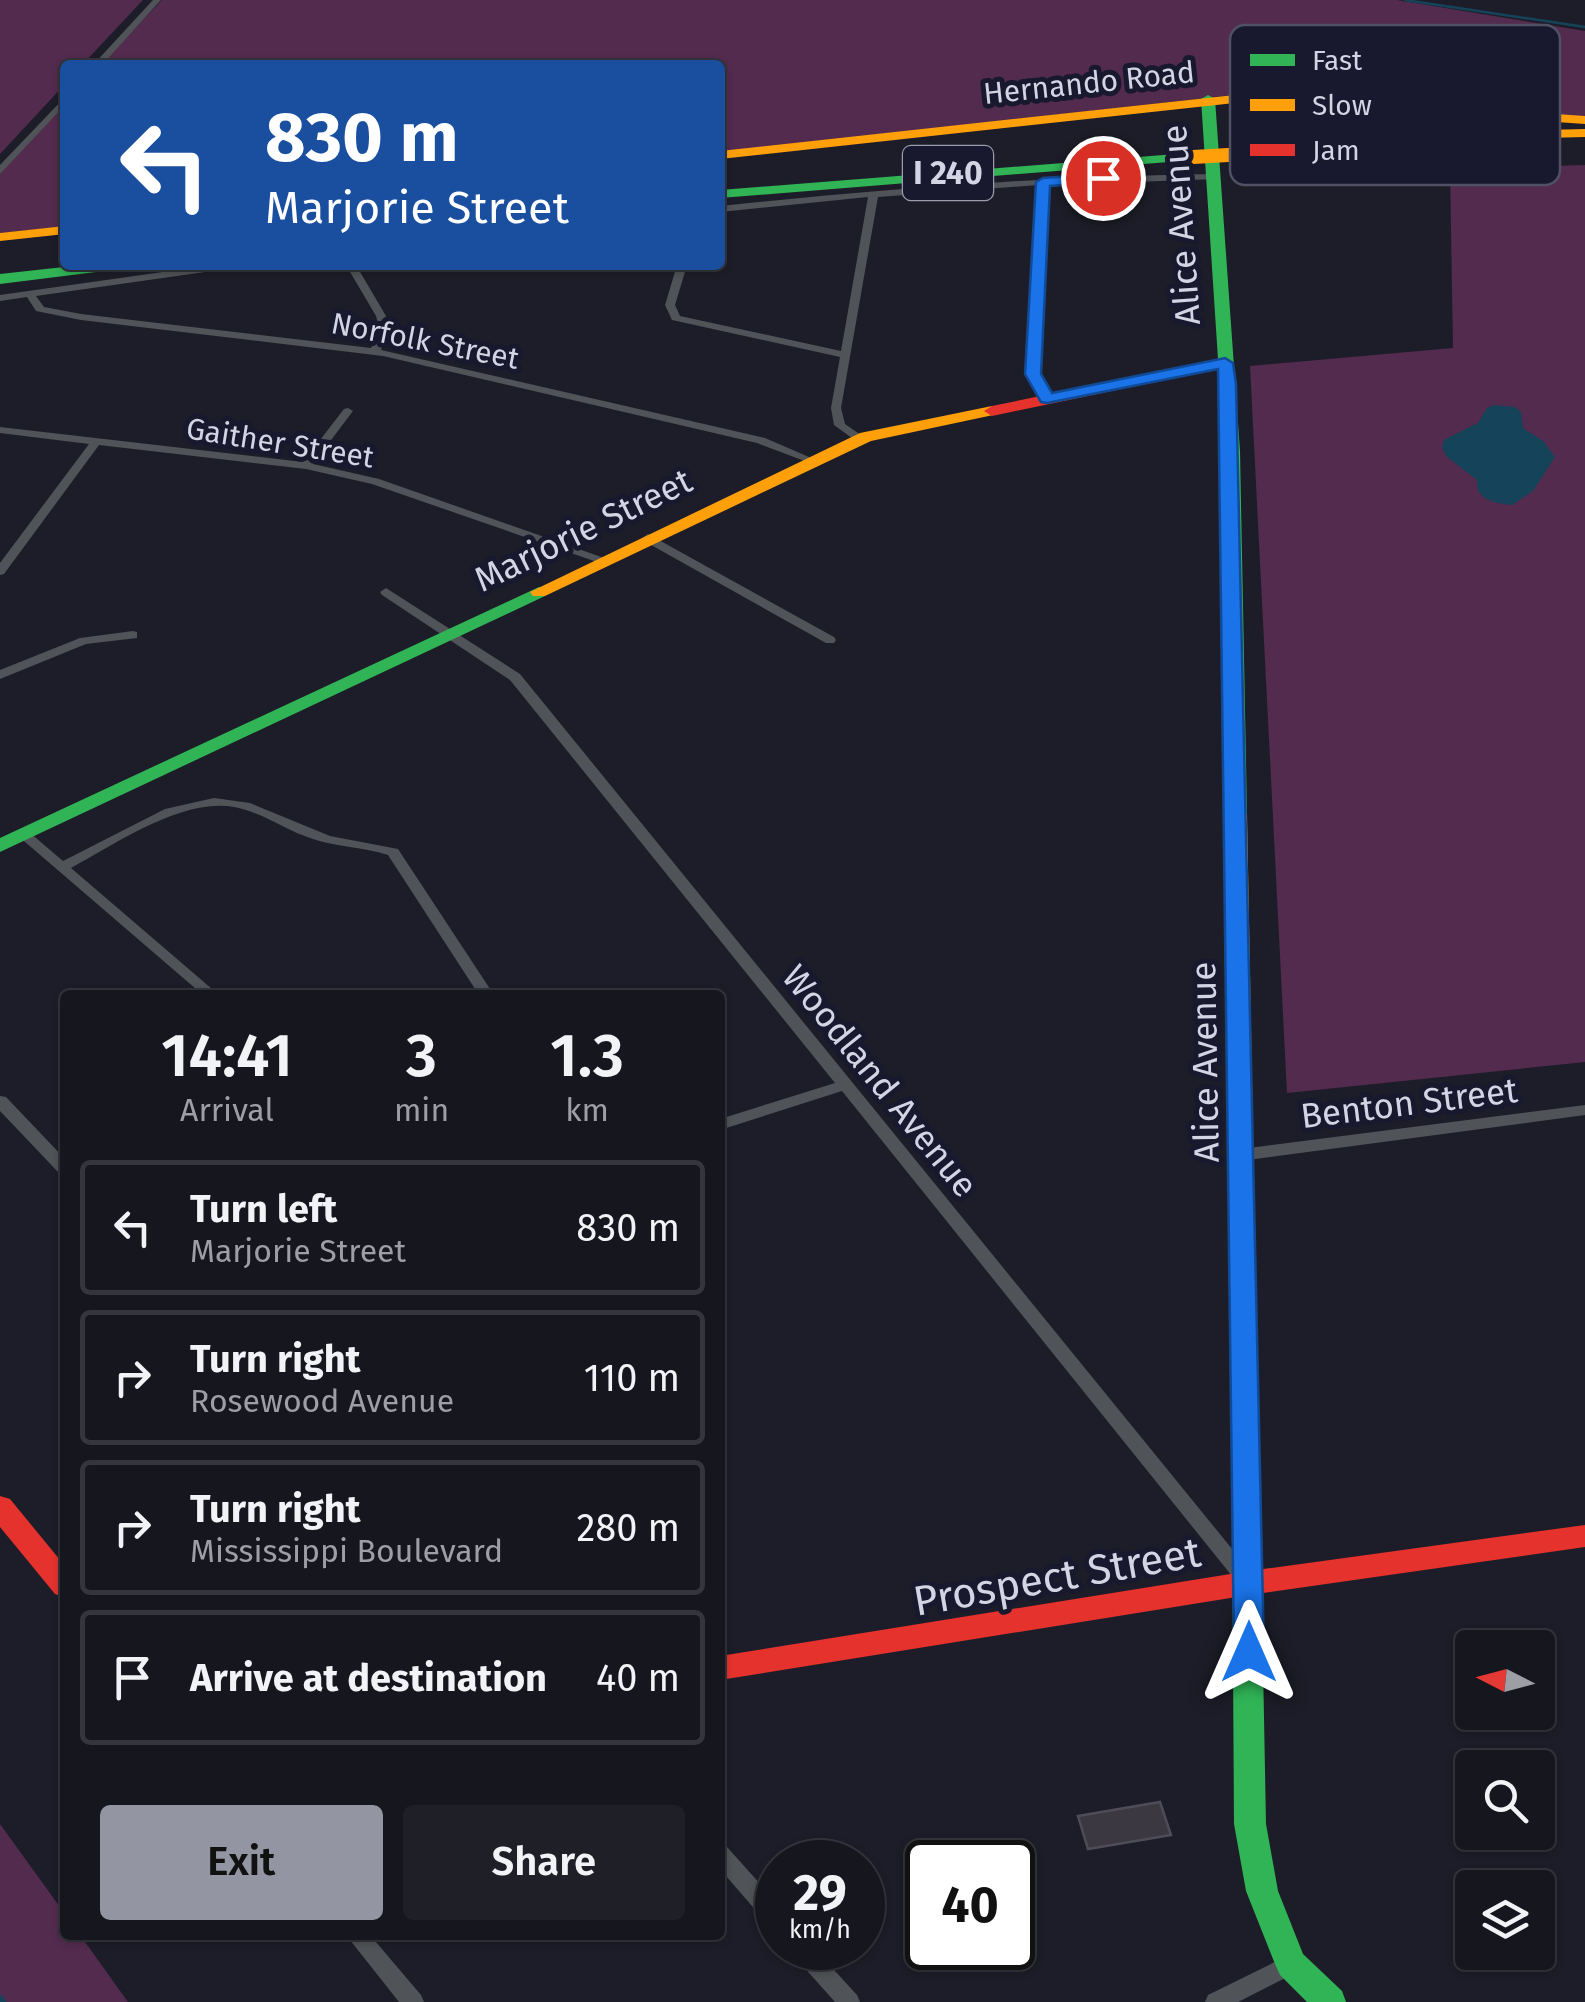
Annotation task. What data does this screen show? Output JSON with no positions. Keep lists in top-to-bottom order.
{
  "streets": {
    "main road": [
      "Hernando Road",
      "I 240",
      "Alice Avenue",
      "Marjorie Street",
      "Prospect Street"
    ],
    "street": [
      "Norfolk Street",
      "Gaither Street",
      "Woodland Avenue",
      "Benton Street"
    ]
  },
  "crossings": [
    ["Hernando Road", "Alice Avenue"],
    ["Alice Avenue", "Marjorie Street"],
    ["Alice Avenue", "Woodland Avenue"],
    ["Alice Avenue", "Benton Street"],
    ["Alice Avenue", "Prospect Street"],
    ["Norfolk Street", "Marjorie Street"],
    ["Gaither Street", "Marjorie Street"],
    ["Marjorie Street", "Woodland Avenue"],
    ["Woodland Avenue", "Prospect Street"]
  ],
  "legend": ["Fast", "Slow", "Jam"],
  "north": "left",
  "page": {
    "turn": ["830 m", "Marjorie Street"],
    "eta": [
      "14:41",
      "Arrival",
      "3",
      "min",
      "1.3",
      "km"
    ],
    "list": [
      {
        "name": "Turn left",
        "note": "Marjorie Street",
        "value": "830 m"
      },
      {
        "name": "Turn right",
        "note": "Rosewood Avenue",
        "value": "110 m"
      },
      {
        "name": "Turn right",
        "note": "Mississippi Boulevard",
        "value": "280 m"
      },
      {
        "name": "Arrive at destination",
        "value": "40 m"
      }
    ],
    "buttons": ["Exit", "Share"],
    "speed": "29 km/h",
    "limit": "40"
  }
}
